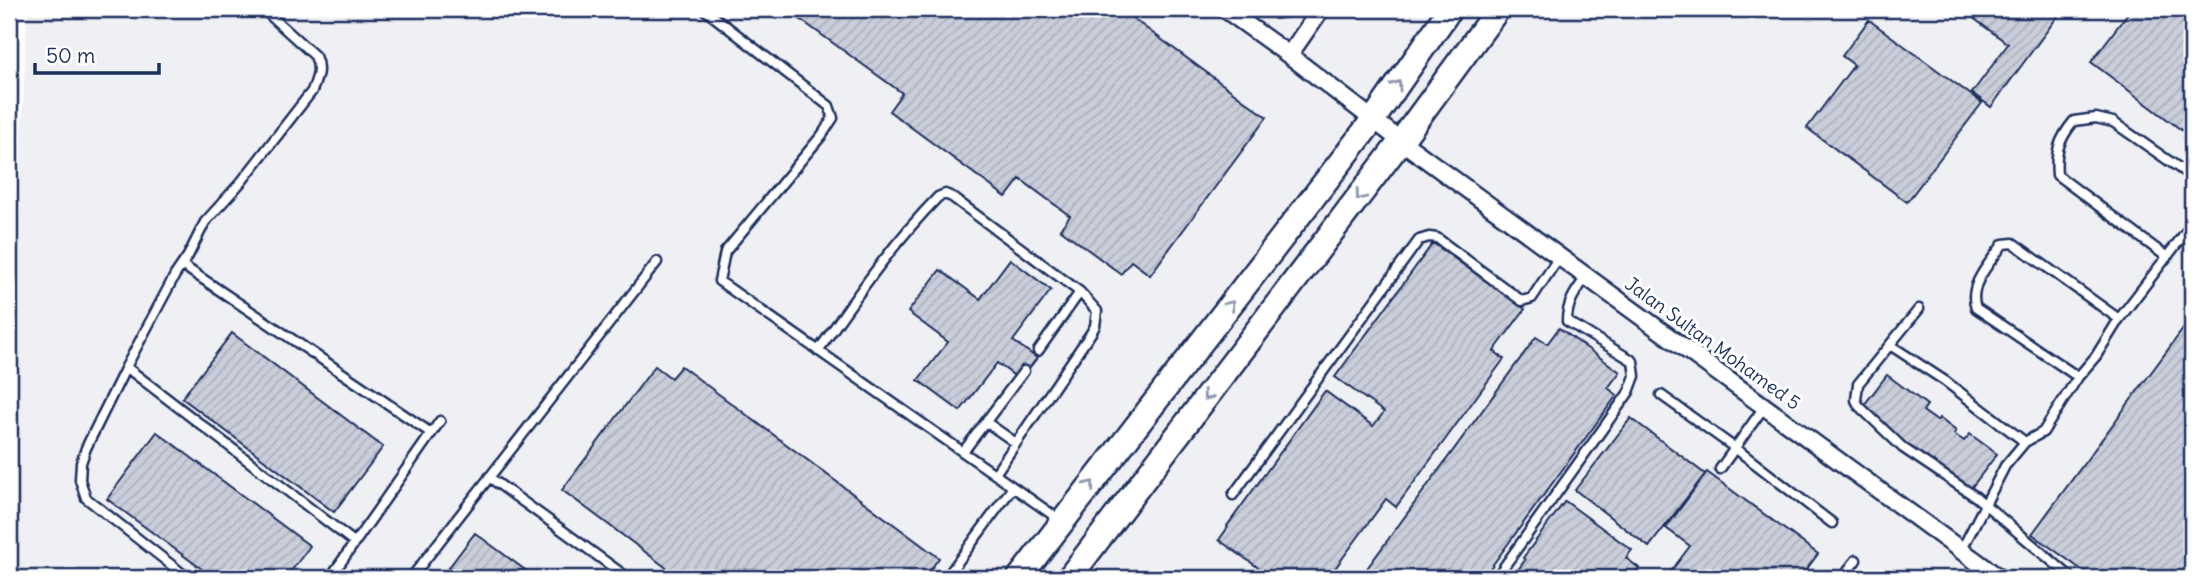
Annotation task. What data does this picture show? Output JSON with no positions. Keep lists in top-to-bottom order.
{
  "streets": {
    "street": ["Jalan Sultan Mohamed 5"]
  },
  "scale_bar": "50 m"
}
